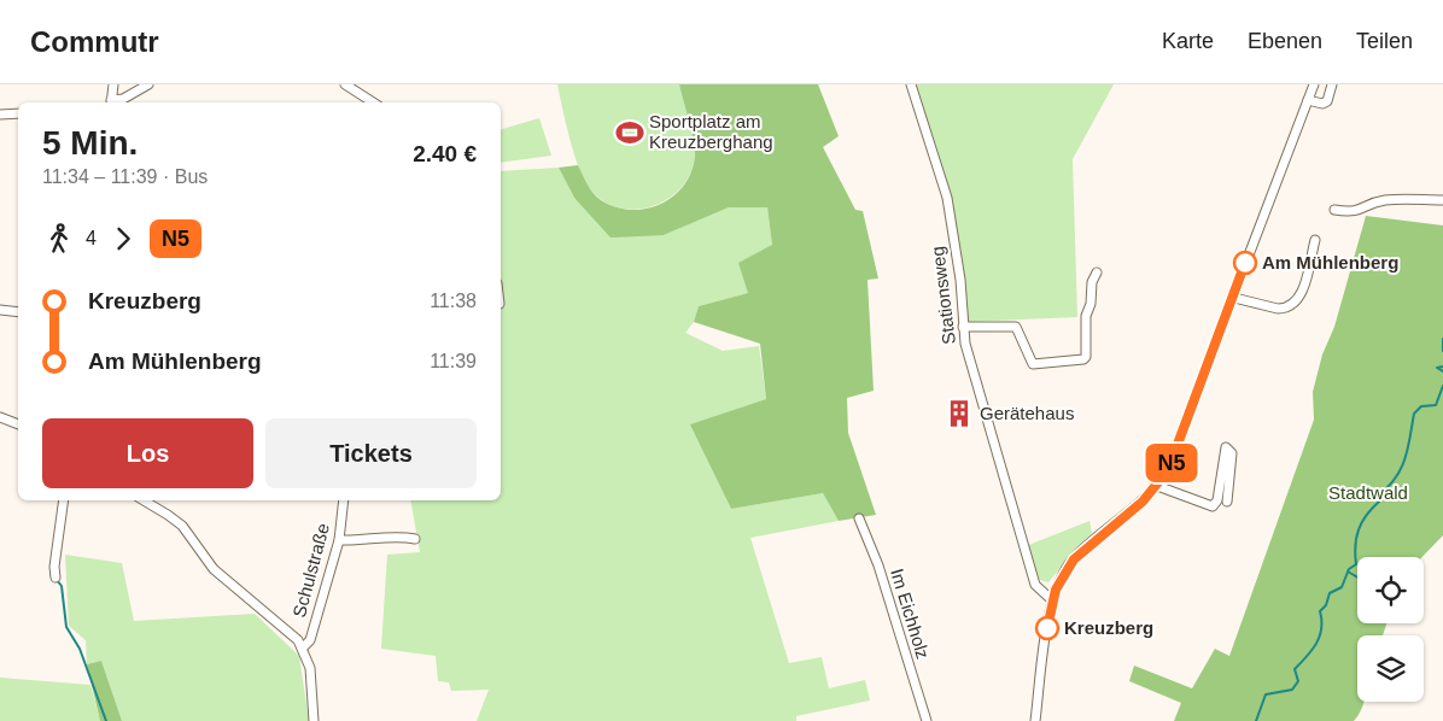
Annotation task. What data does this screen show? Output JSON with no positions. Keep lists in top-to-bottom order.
{
  "streets": {
    "street": ["Stationsweg", "Schulstraße", "Im Eichholz"]
  },
  "parks": ["Stadtwald"],
  "places": {
    "sports": ["Sportplatz am Kreuzberghang"],
    "other": ["Am Mühlenberg", "Kreuzberg"],
    "building": ["Gerätehaus"]
  },
  "lines": ["bus line N5"],
  "page": {
    "header": "Commutr",
    "nav": ["Karte", "Ebenen", "Teilen"],
    "on_map": "N5",
    "heading": ["5 Min.", "11:34 – 11:39 · Bus", "2.40 €"],
    "legs": ["4", "N5"],
    "list": [
      {
        "name": "Kreuzberg",
        "value": "11:38"
      },
      {
        "name": "Am Mühlenberg",
        "value": "11:39"
      }
    ],
    "buttons": ["Los", "Tickets"]
  }
}
